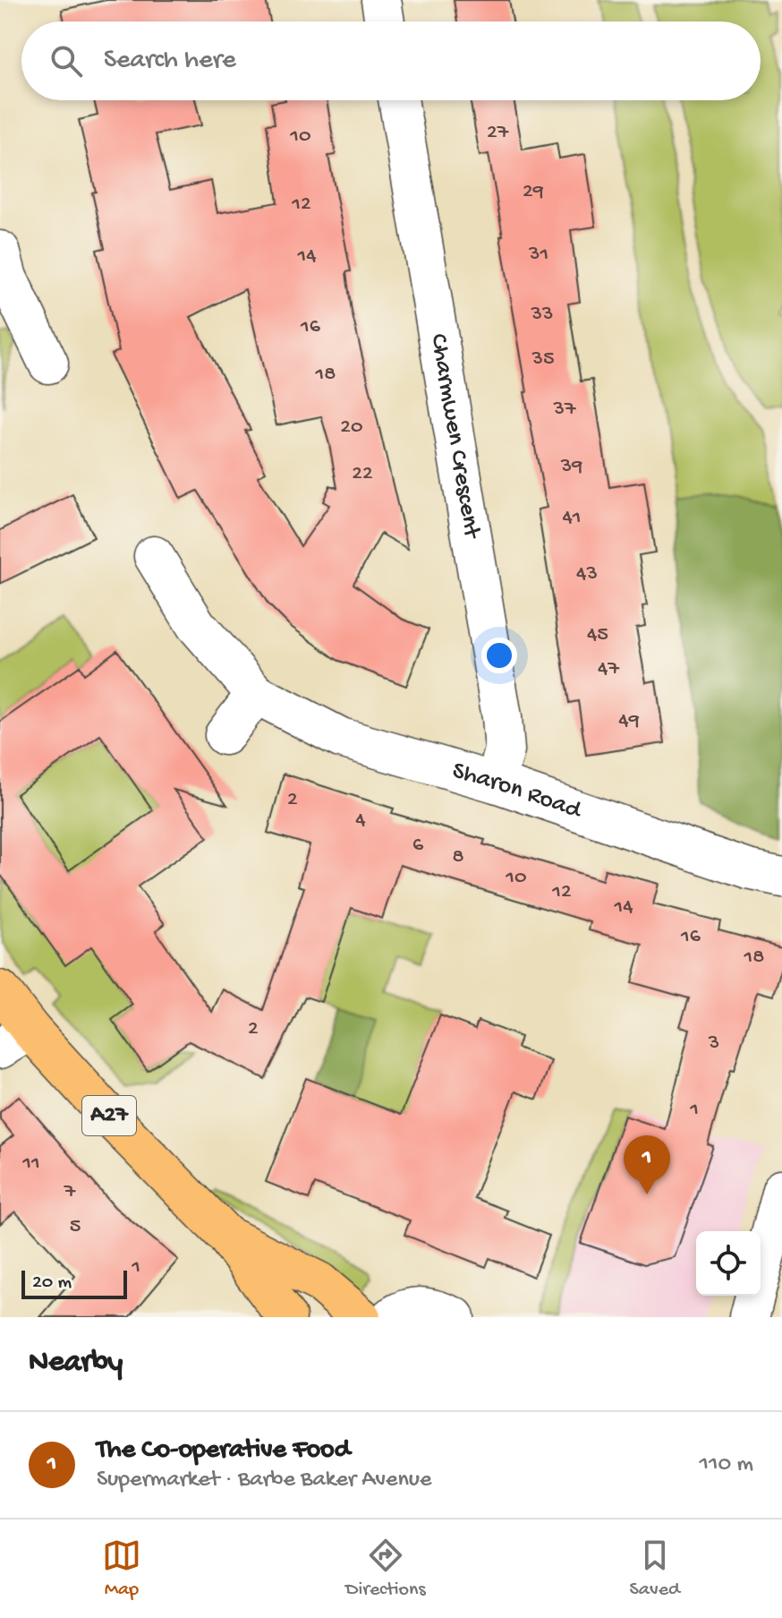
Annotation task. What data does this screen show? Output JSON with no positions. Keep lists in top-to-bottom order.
{
  "streets": {
    "main road": ["A27"],
    "street": ["Charmwen Crescent", "Sharon Road"]
  },
  "crossings": [
    ["Charmwen Crescent", "Sharon Road"]
  ],
  "house_numbers": [
    "27",
    "10",
    "29",
    "12",
    "31",
    "14",
    "33",
    "16",
    "35",
    "18",
    "37",
    "20",
    "39",
    "22",
    "41",
    "43",
    "45",
    "47",
    "49",
    "2",
    "4",
    "6",
    "8",
    "10",
    "12",
    "14",
    "16",
    "18",
    "2",
    "3",
    "1",
    "11",
    "7",
    "5",
    "1"
  ],
  "scale_bar": "20 m",
  "page": {
    "search": "Search here",
    "pins": "1",
    "scale": "20 m",
    "heading": "Nearby",
    "list": [
      {
        "mark": "1",
        "name": "The Co-operative Food",
        "note": "Supermarket · Barbe Baker Avenue",
        "value": "110 m"
      }
    ],
    "nav": ["Map", "Directions", "Saved"]
  }
}
